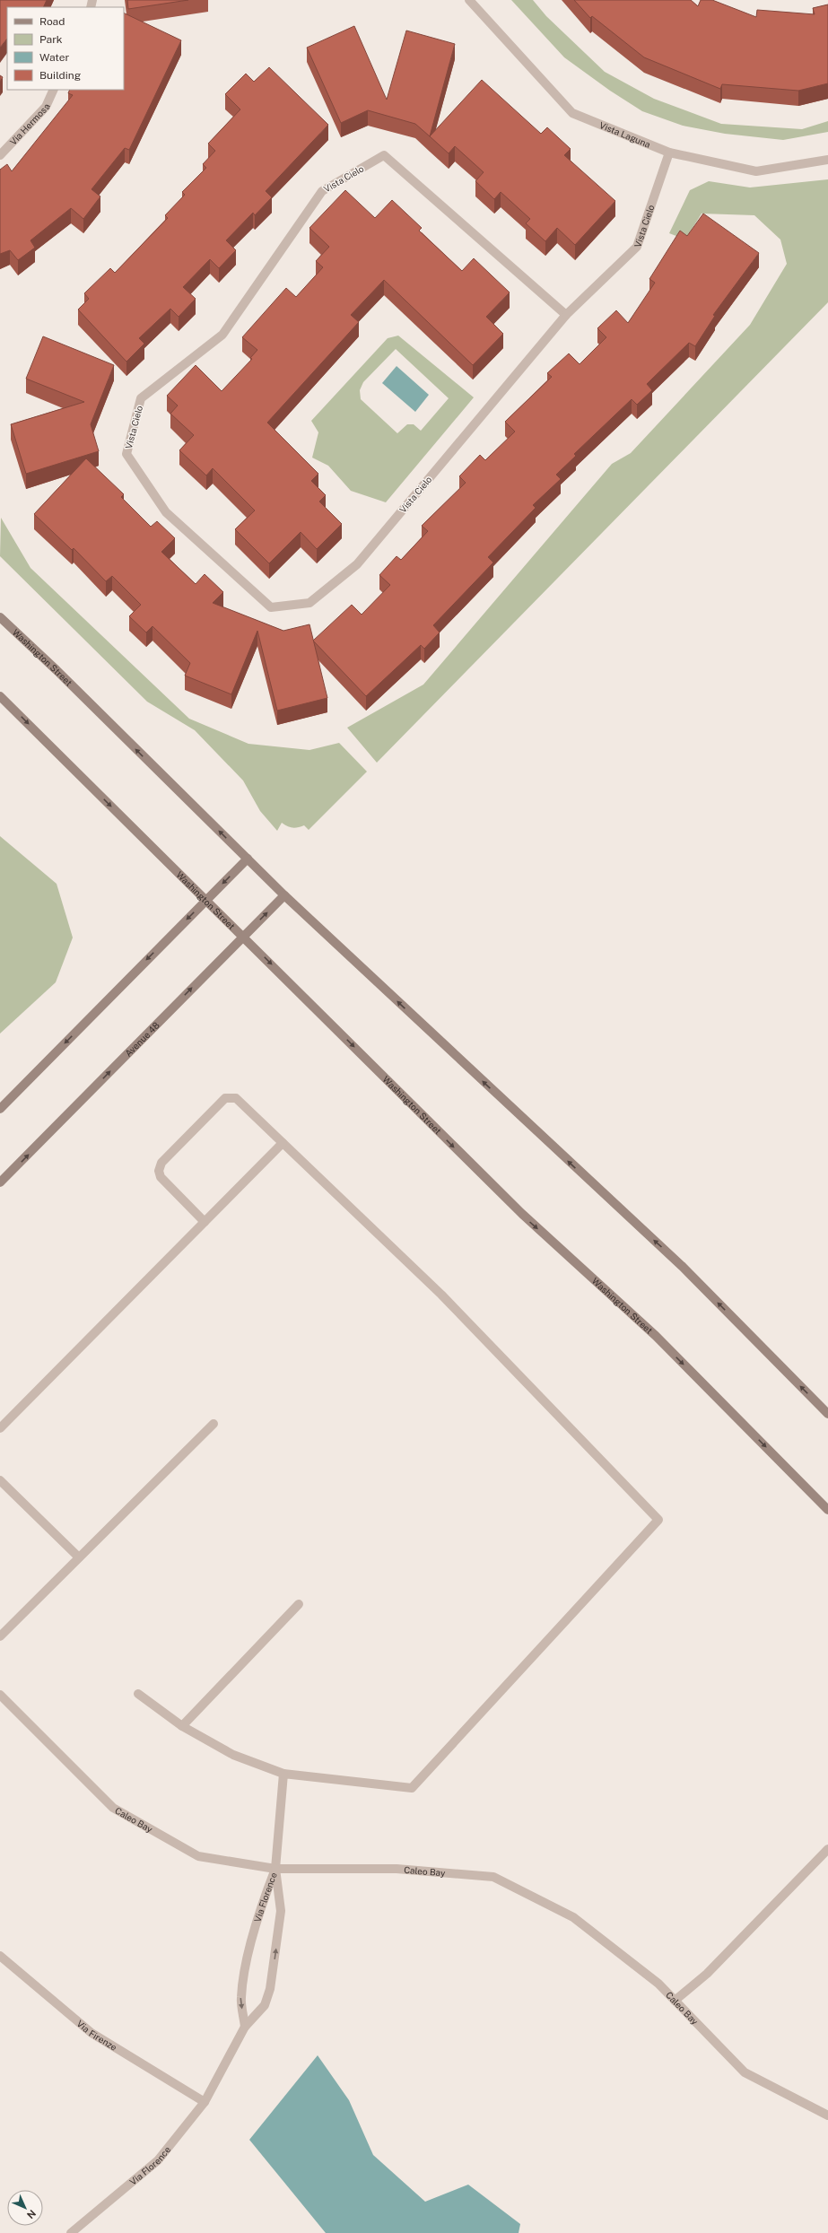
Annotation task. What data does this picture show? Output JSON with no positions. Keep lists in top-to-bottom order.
{
  "streets": {
    "main road": ["Washington Street", "Avenue 48"],
    "street": [
      "Via Hermosa",
      "Vista Laguna",
      "Vista Cielo",
      "Caleo Bay",
      "Via Florence",
      "Via Firenze"
    ]
  },
  "crossings": [
    ["Vista Laguna", "Vista Cielo"],
    ["Washington Street", "Avenue 48"],
    ["Caleo Bay", "Via Florence"],
    ["Via Florence", "Via Firenze"]
  ],
  "legend": [
    "Road",
    "Park",
    "Water",
    "Building"
  ],
  "north": "bottom right"
}
